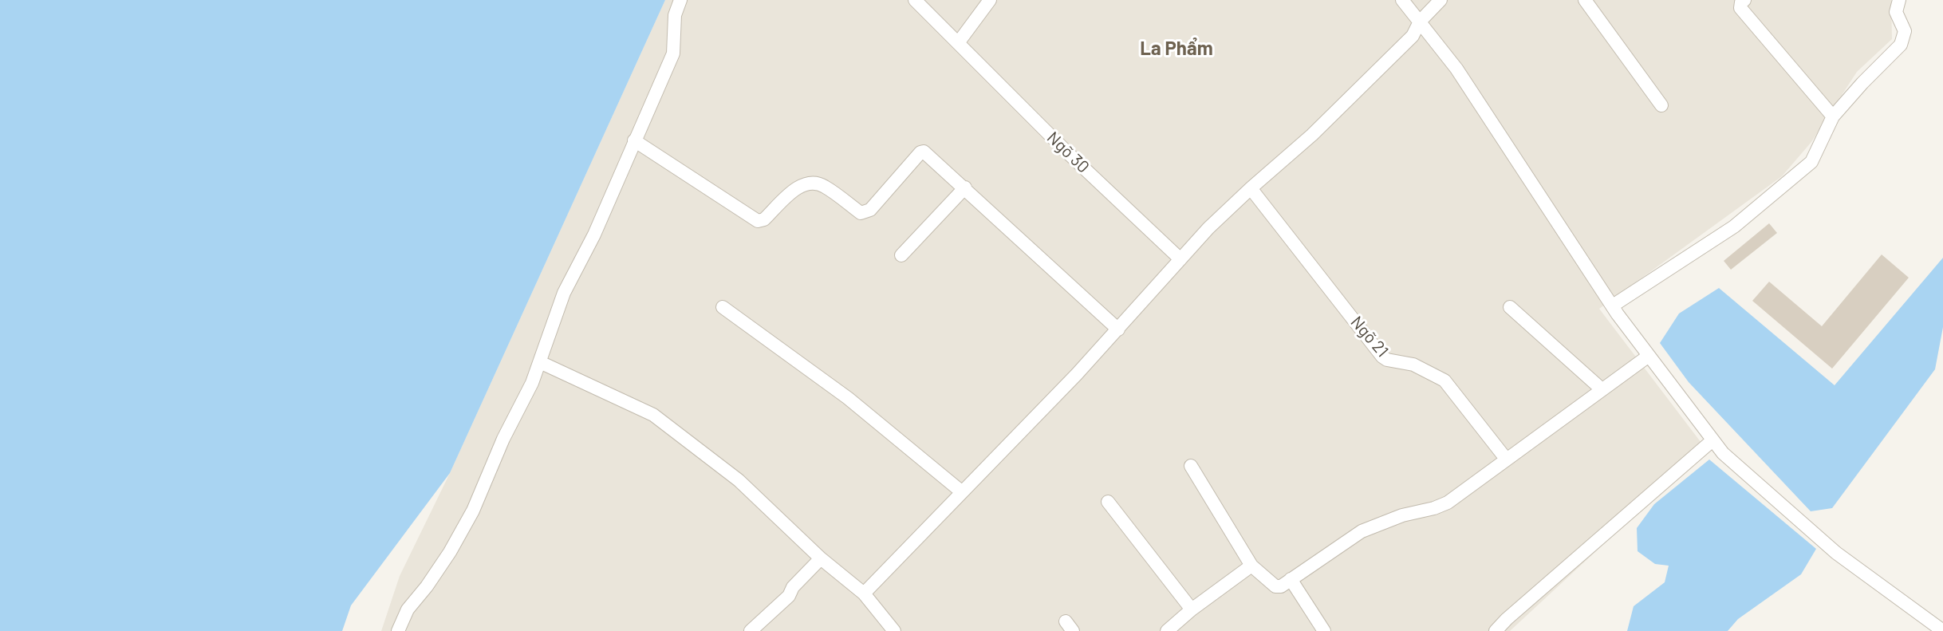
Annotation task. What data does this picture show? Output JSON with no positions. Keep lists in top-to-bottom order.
{
  "streets": {
    "street": ["Ngõ 30", "Ngõ 21"]
  },
  "districts": ["La Phẩm"]
}
